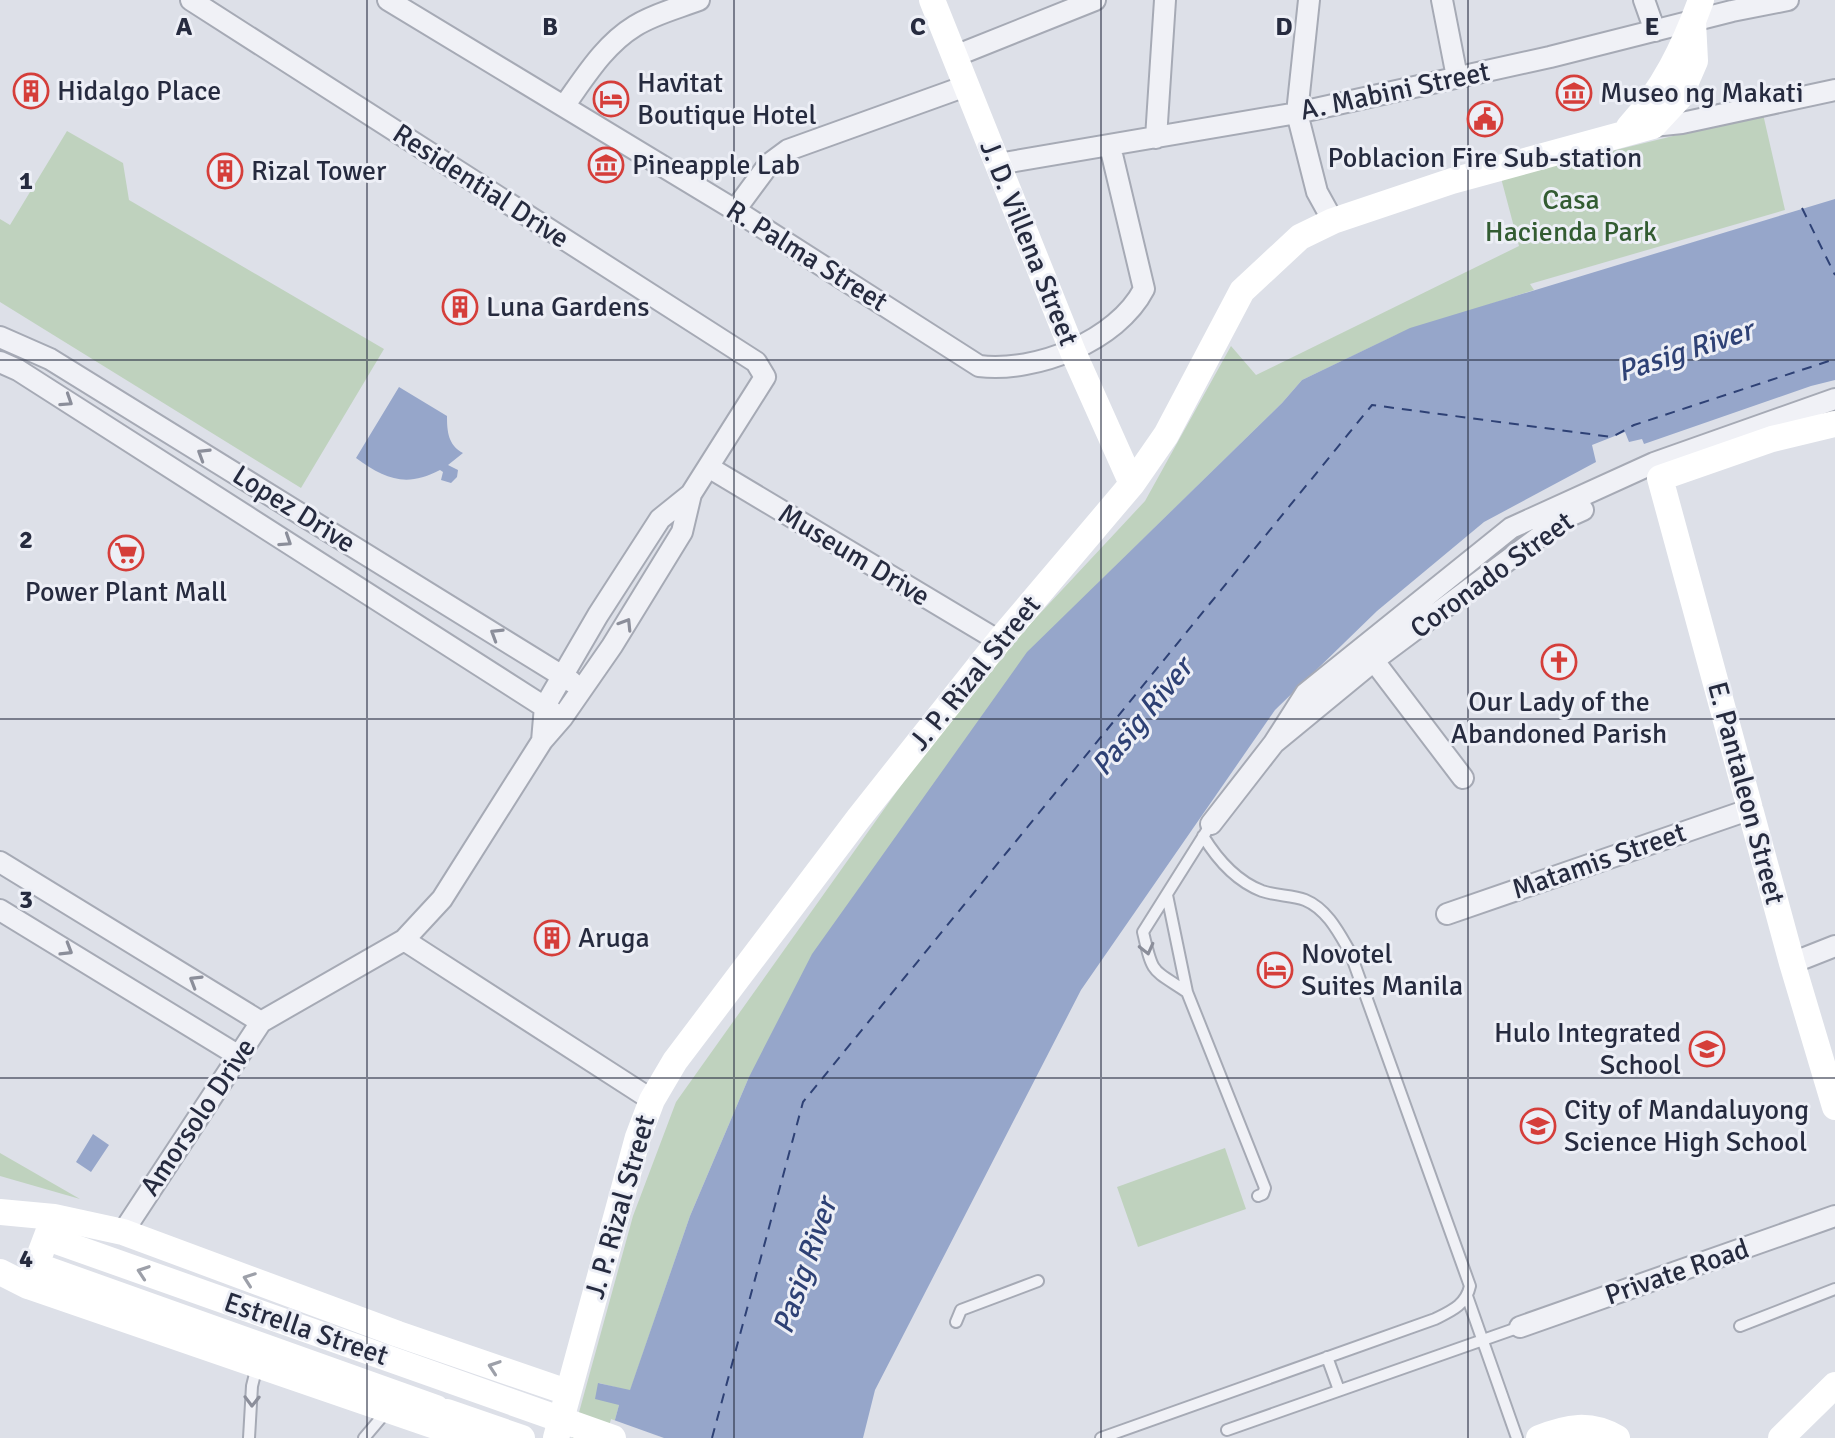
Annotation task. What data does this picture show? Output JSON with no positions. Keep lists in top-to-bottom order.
{
  "streets": {
    "main road": [
      "J. D. Villena Street",
      "Coronado Street",
      "J. P. Rizal Street",
      "E. Pantaleon Street",
      "Estrella Street"
    ],
    "street": [
      "A. Mabini Street",
      "Residential Drive",
      "R. Palma Street",
      "Lopez Drive",
      "Museum Drive",
      "Matamis Street",
      "Amorsolo Drive",
      "Private Road"
    ]
  },
  "crossings": [
    ["A. Mabini Street", "J. D. Villena Street"],
    ["Residential Drive", "Amorsolo Drive"],
    ["J. D. Villena Street", "R. Palma Street"],
    ["J. D. Villena Street", "J. P. Rizal Street"],
    ["Lopez Drive", "Amorsolo Drive"],
    ["Museum Drive", "J. P. Rizal Street"],
    ["Museum Drive", "Amorsolo Drive"],
    ["Coronado Street", "E. Pantaleon Street"],
    ["J. P. Rizal Street", "Estrella Street"],
    ["E. Pantaleon Street", "Matamis Street"],
    ["Amorsolo Drive", "Estrella Street"]
  ],
  "water": ["Pasig River"],
  "parks": ["Casa Hacienda Park"],
  "places": {
    "building": [
      "Hidalgo Place",
      "Rizal Tower",
      "Luna Gardens",
      "Aruga"
    ],
    "museum": ["Museo ng Makati", "Pineapple Lab"],
    "hotel": ["Havitat Boutique Hotel", "Novotel Suites Manila"],
    "public building": ["Poblacion Fire Sub-station"],
    "supermarket": ["Power Plant Mall"],
    "church": ["Our Lady of the Abandoned Parish"],
    "school or university": ["Hulo Integrated School", "City of Mandaluyong Science High School"]
  },
  "grid": {
    "columns": [
      "A",
      "B",
      "C",
      "D",
      "E"
    ],
    "rows": [
      "1",
      "2",
      "3",
      "4"
    ]
  }
}
